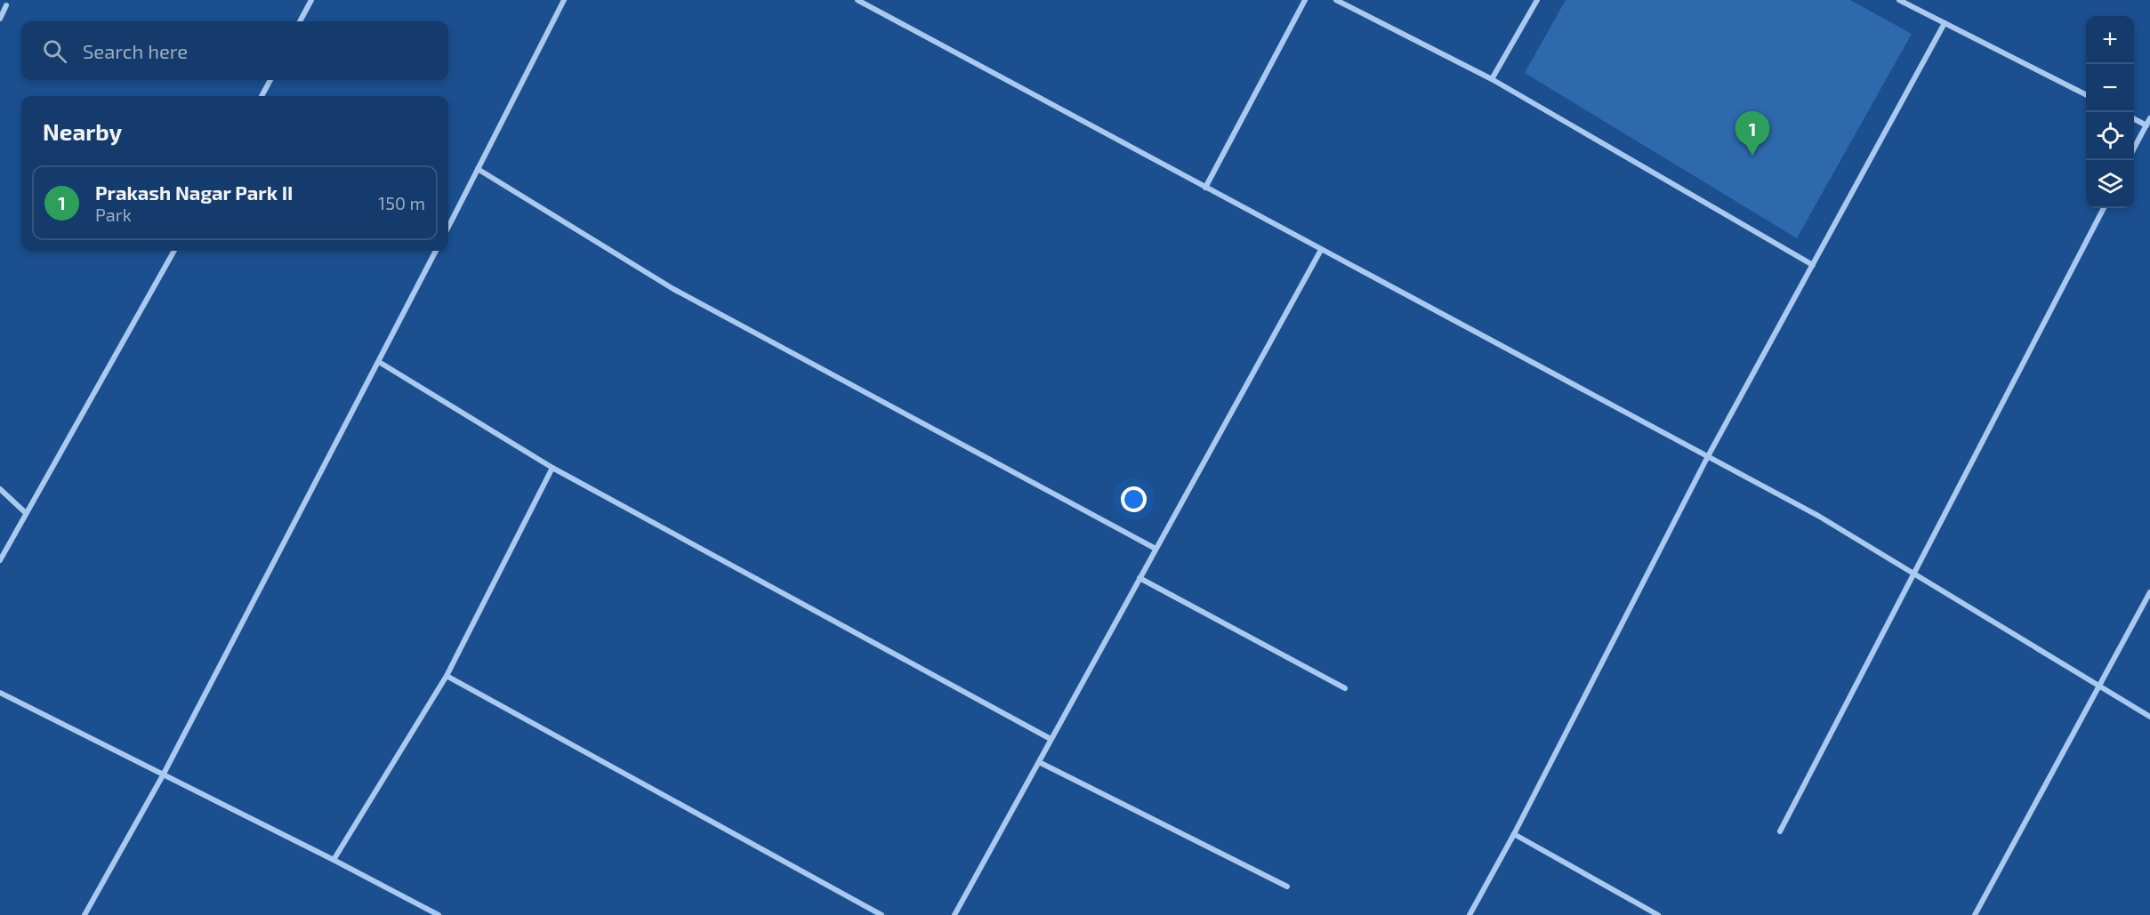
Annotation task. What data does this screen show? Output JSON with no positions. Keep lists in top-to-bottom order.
{
  "page": {
    "map_buttons": ["+", "−"],
    "search": "Search here",
    "heading": "Nearby",
    "pins": "1",
    "list": [
      {
        "mark": "1",
        "name": "Prakash Nagar Park II",
        "note": "Park",
        "value": "150 m"
      }
    ]
  }
}
